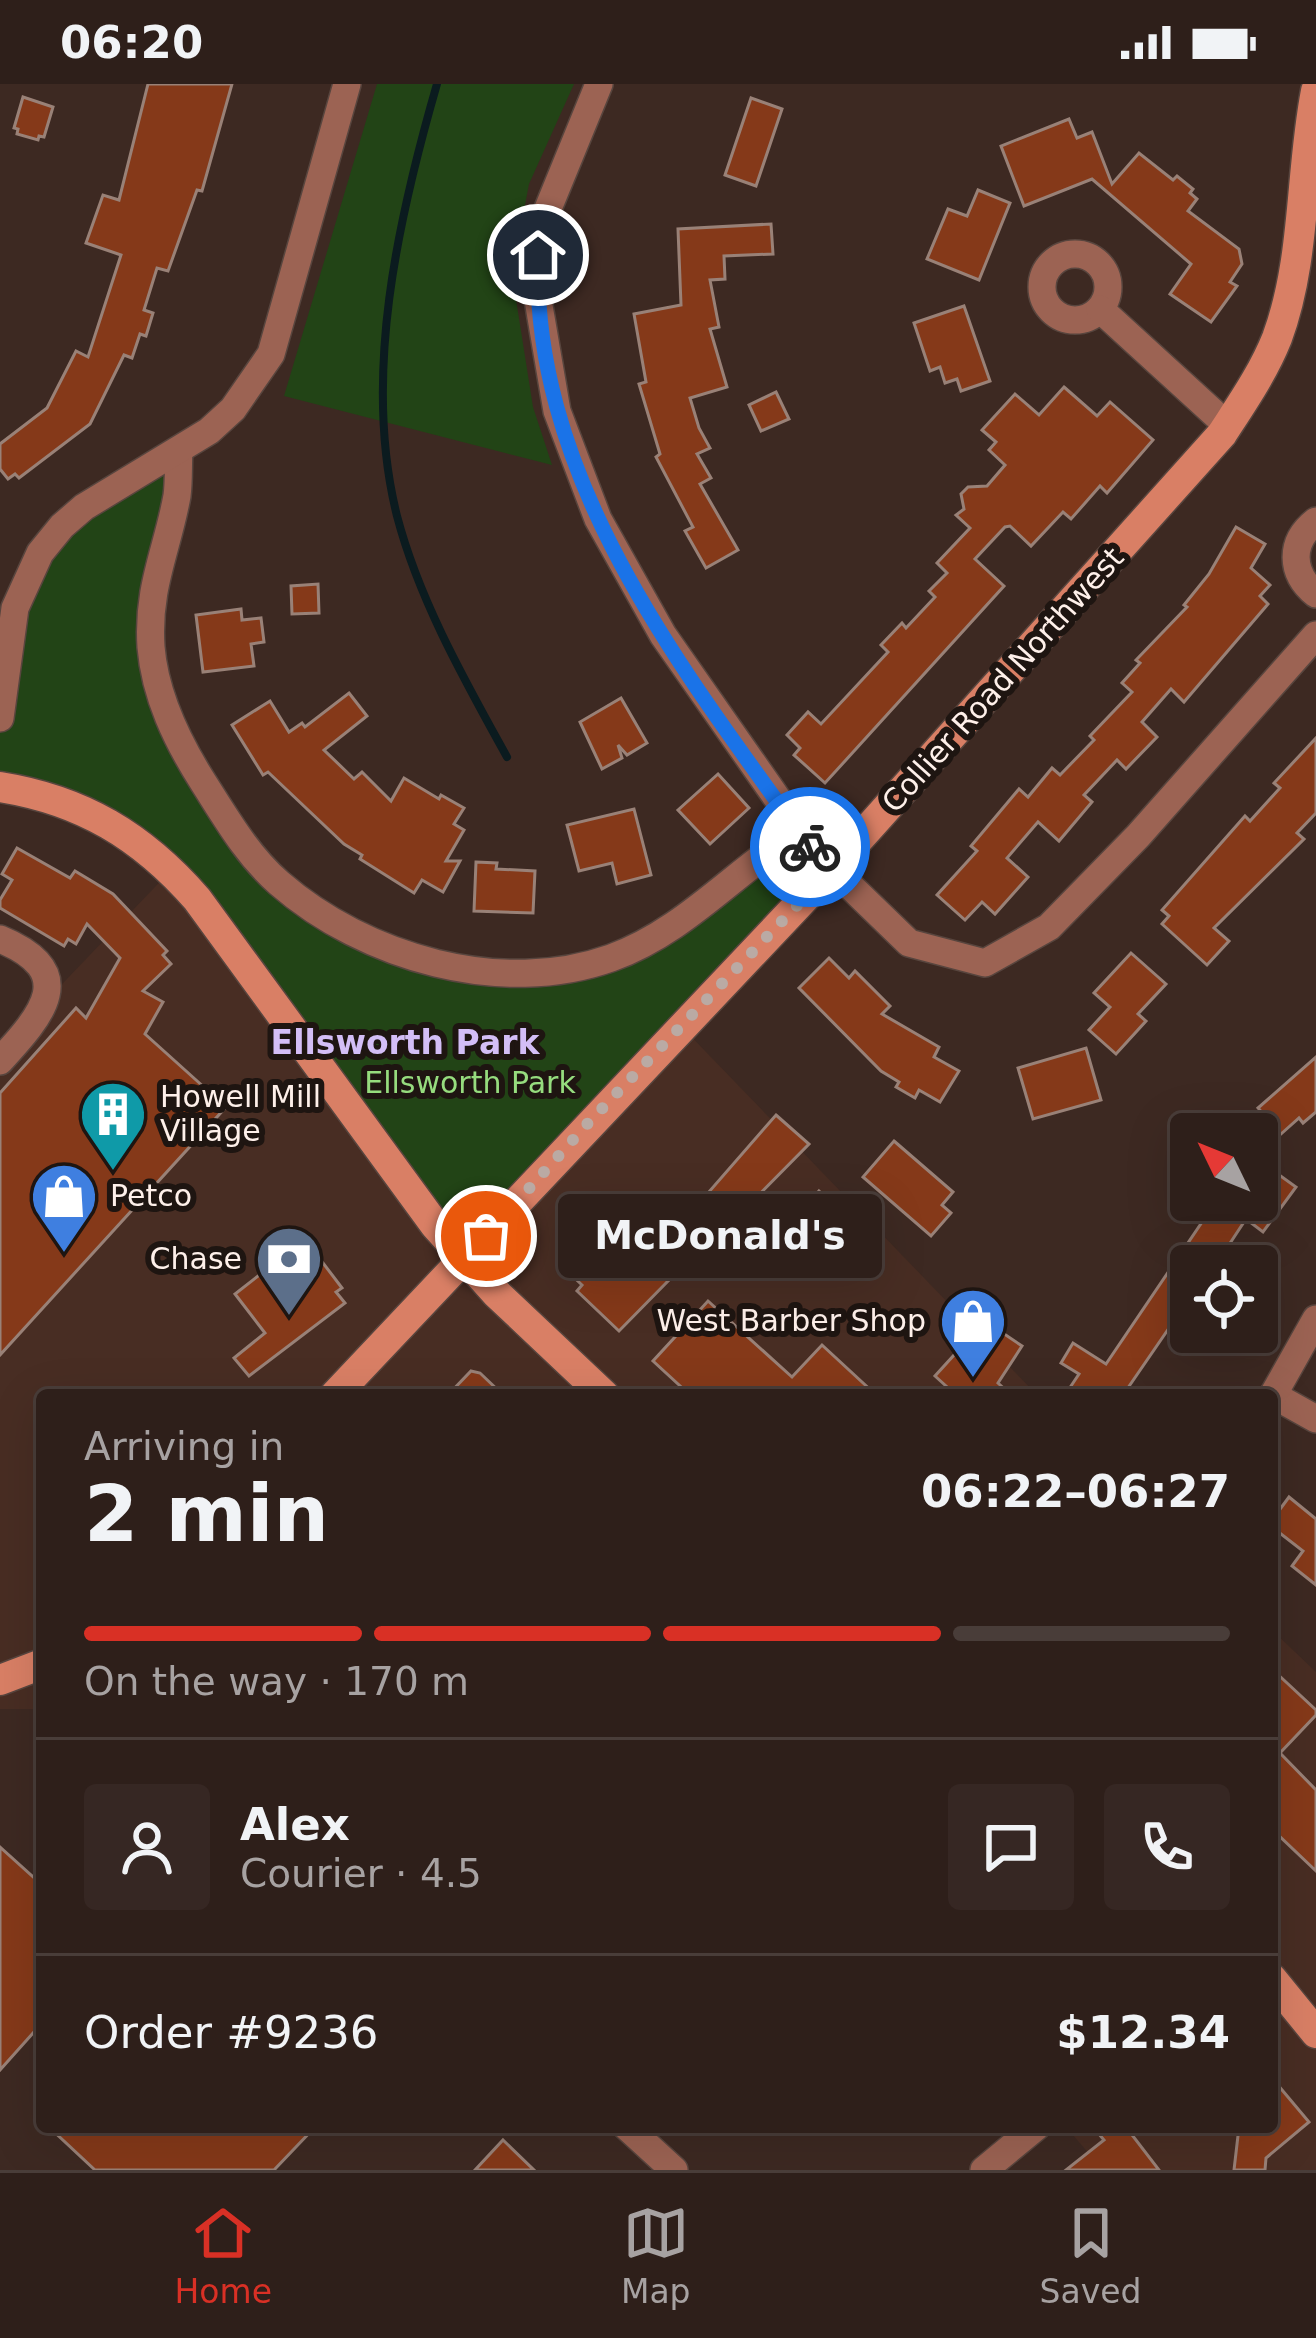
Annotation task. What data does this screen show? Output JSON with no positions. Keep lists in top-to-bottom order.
{
  "streets": {
    "street": ["Collier Road Northwest"]
  },
  "districts": ["Ellsworth Park"],
  "parks": ["Ellsworth Park"],
  "places": {
    "building": ["Howell Mill Village"],
    "other": ["McDonald's"],
    "shop": ["Petco", "West Barber Shop"],
    "bank": ["Chase"]
  },
  "north": "top left",
  "page": {
    "status": "06:20",
    "bubble": "McDonald's",
    "heading": ["2 min", "Arriving in", "06:22–06:27"],
    "panel": [
      "Alex",
      "Courier · 4.5",
      "Order #9236",
      "$12.34"
    ],
    "bar": "On the way · 170 m",
    "tabs": ["Home", "Map", "Saved"]
  }
}
